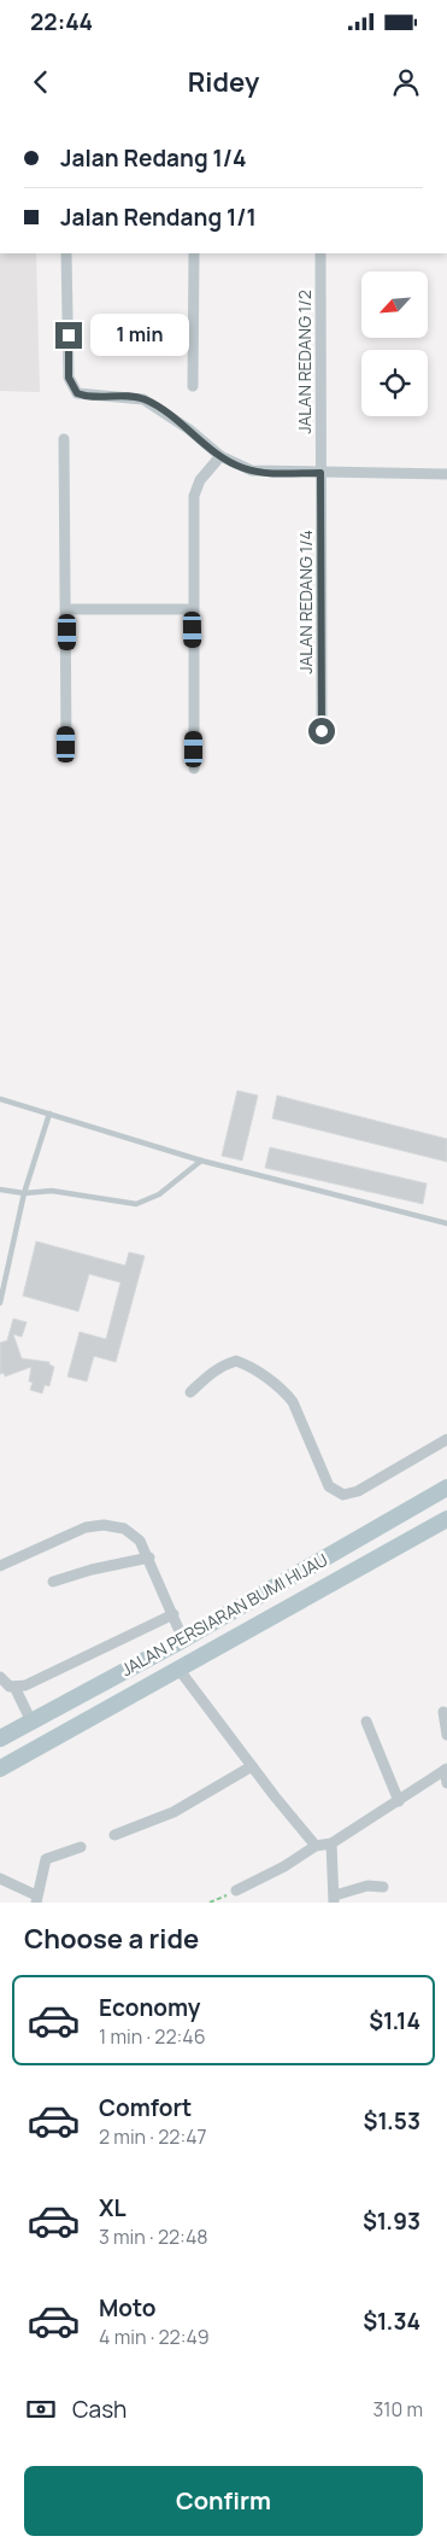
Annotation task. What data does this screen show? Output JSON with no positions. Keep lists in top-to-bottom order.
{
  "streets": {
    "main road": ["JALAN PERSIARAN BUMI HIJAU"],
    "street": ["JALAN REDANG 1/2", "JALAN REDANG 1/4"]
  },
  "crossings": [
    ["JALAN REDANG 1/2", "JALAN REDANG 1/4"]
  ],
  "north": "bottom left",
  "page": {
    "status": "22:44",
    "header": "Ridey",
    "banner": ["Jalan Redang 1/4", "Jalan Rendang 1/1"],
    "bubble": "1 min",
    "heading": "Choose a ride",
    "list": [
      {
        "name": "Economy",
        "note": "1 min · 22:46",
        "value": "$1.14"
      },
      {
        "name": "Comfort",
        "note": "2 min · 22:47",
        "value": "$1.53"
      },
      {
        "name": "XL",
        "note": "3 min · 22:48",
        "value": "$1.93"
      },
      {
        "name": "Moto",
        "note": "4 min · 22:49",
        "value": "$1.34"
      }
    ],
    "pay": ["Cash", "310 m"],
    "buttons": "Confirm"
  }
}
